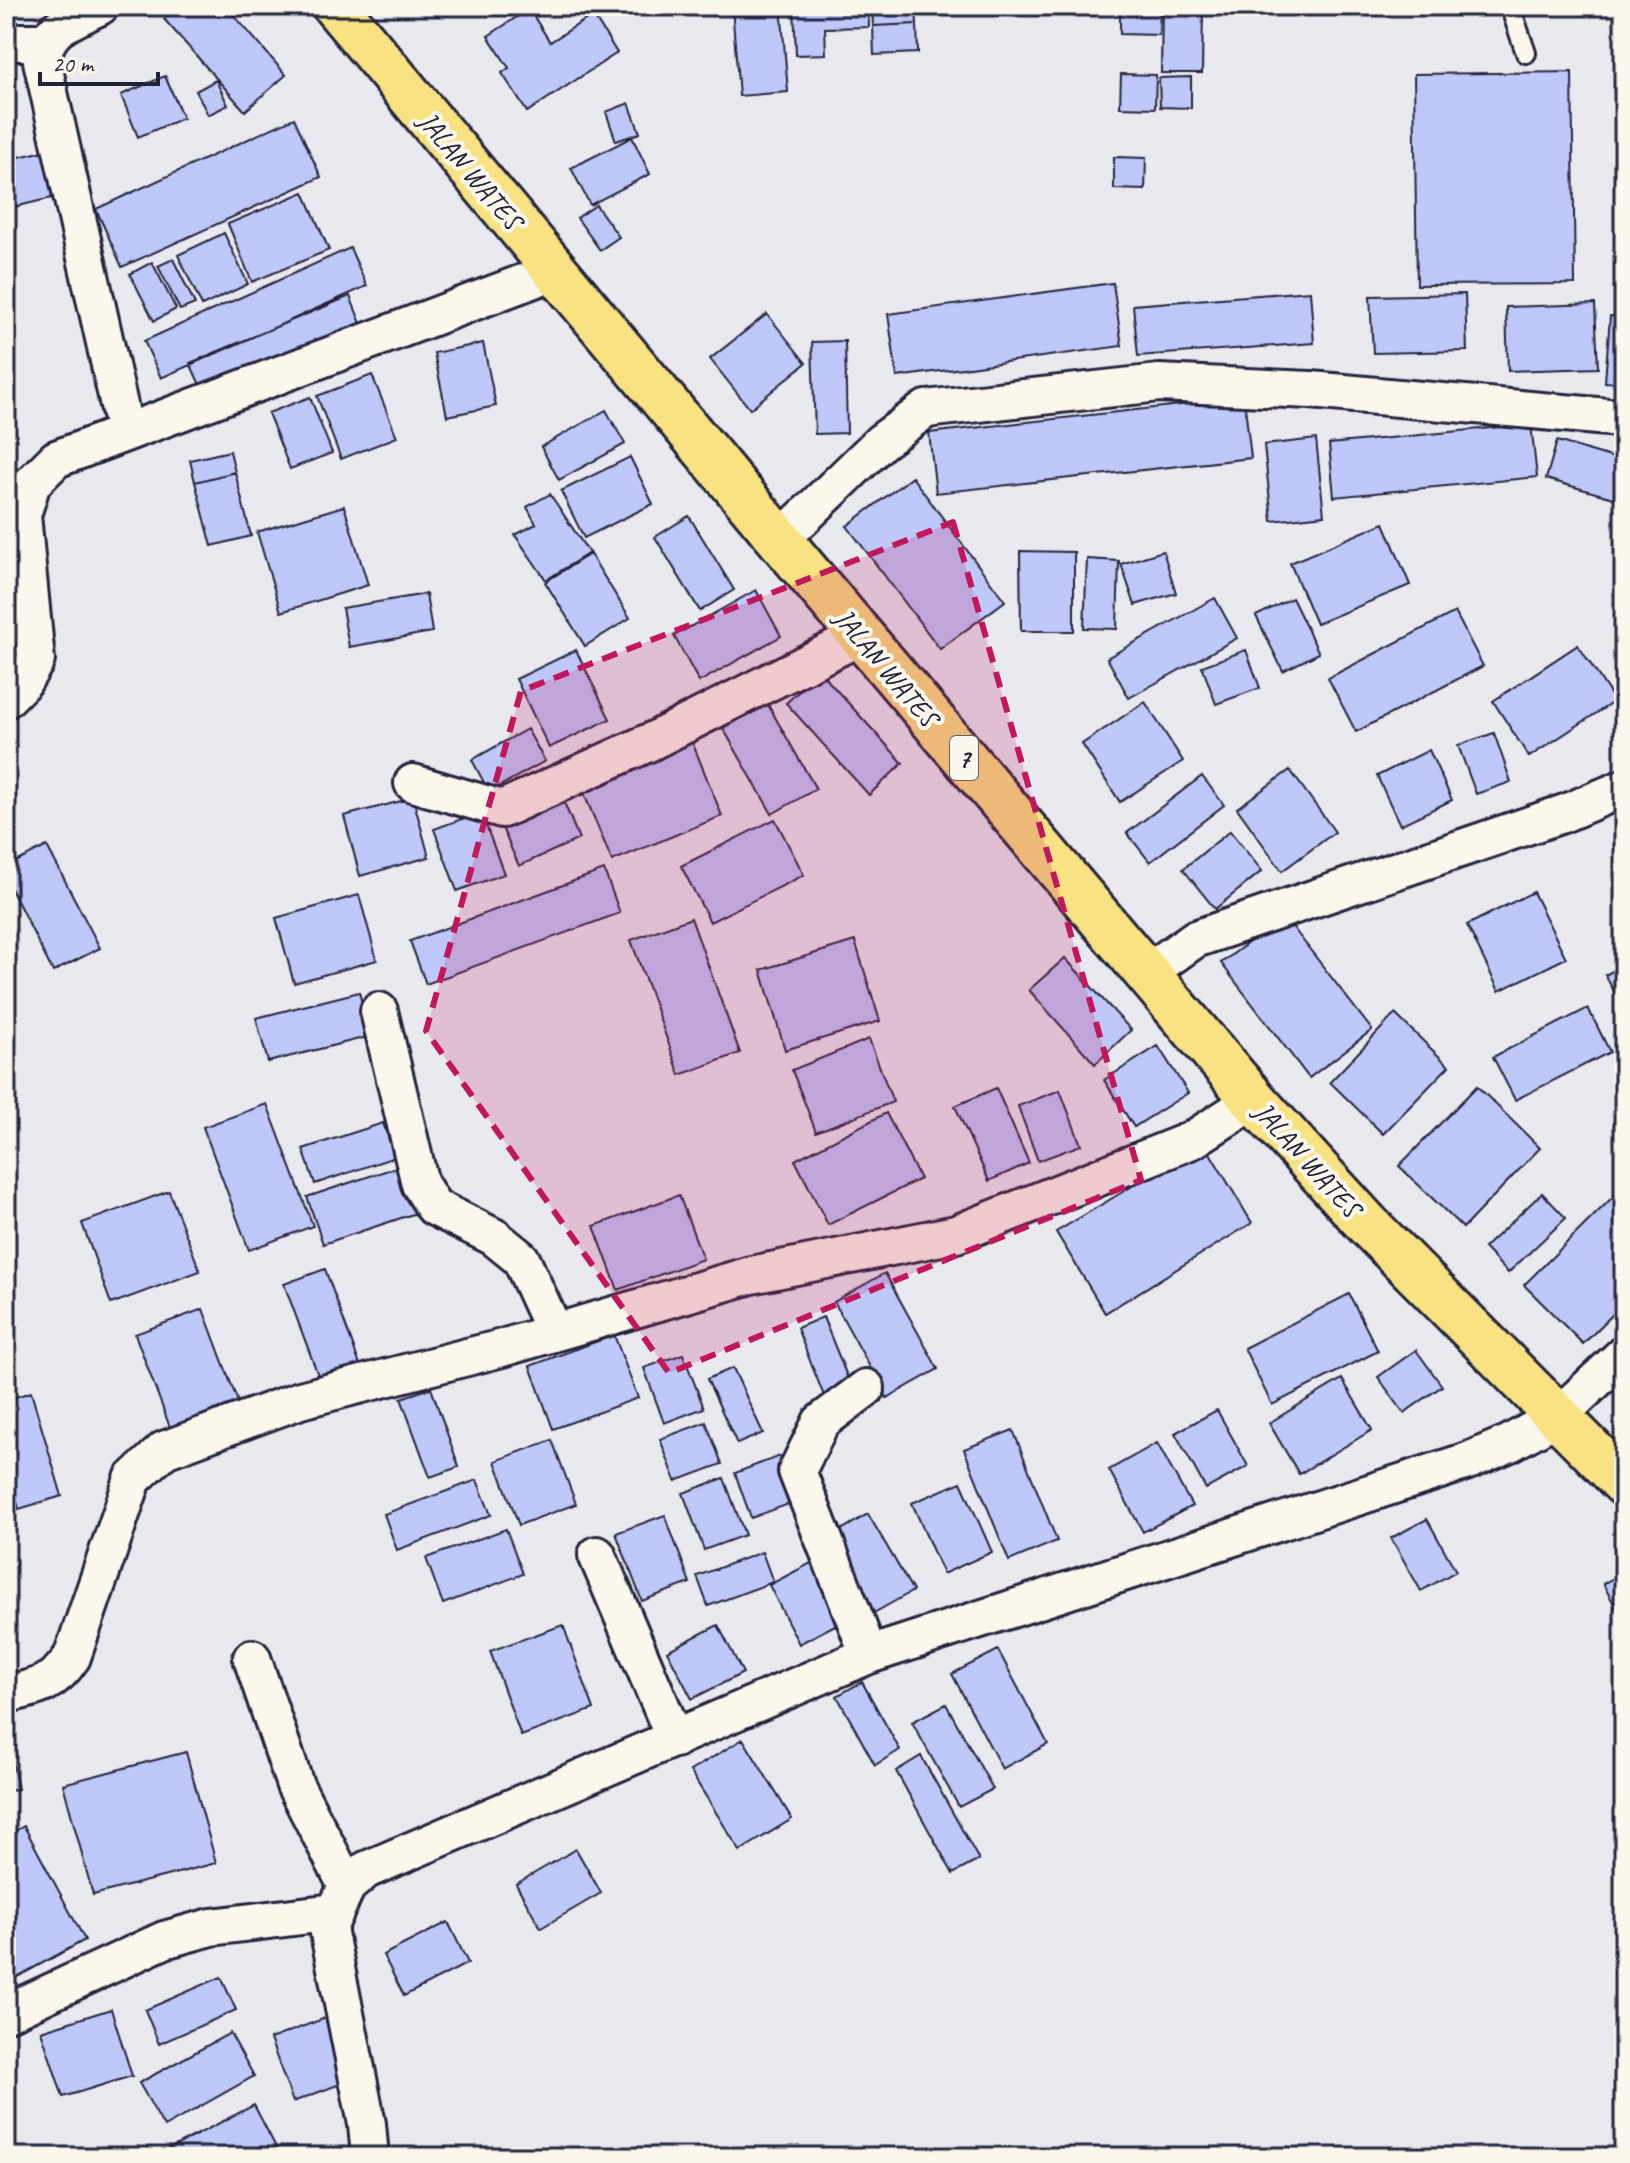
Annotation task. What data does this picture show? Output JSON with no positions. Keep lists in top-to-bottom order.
{
  "streets": {
    "highway": ["JALAN WATES", "7"]
  },
  "scale_bar": "20 m"
}
